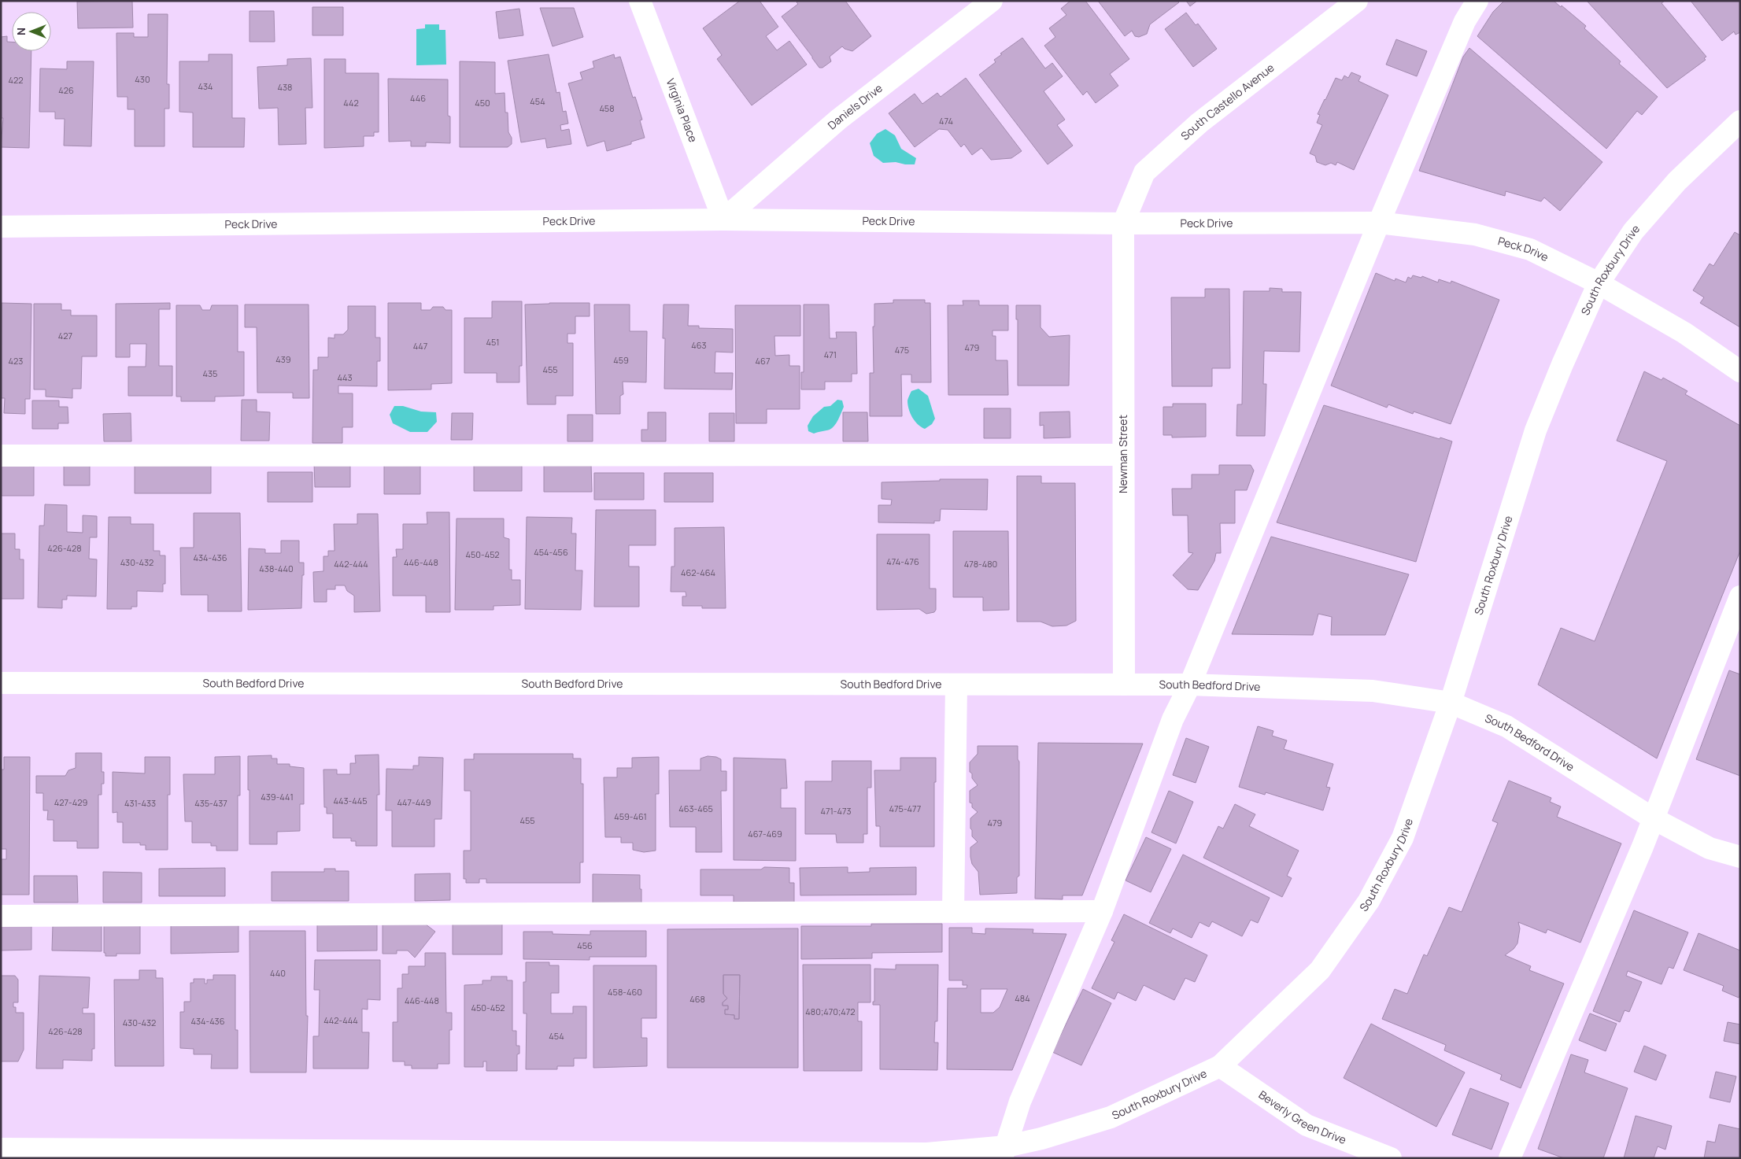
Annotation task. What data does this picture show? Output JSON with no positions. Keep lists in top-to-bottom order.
{
  "streets": {
    "street": [
      "South Castello Avenue",
      "Daniels Drive",
      "Virginia Place",
      "Peck Drive",
      "South Roxbury Drive",
      "Newman Street",
      "South Bedford Drive",
      "Beverly Green Drive"
    ]
  },
  "crossings": [
    ["South Castello Avenue", "Peck Drive"],
    ["South Castello Avenue", "Newman Street"],
    ["Daniels Drive", "Virginia Place"],
    ["Daniels Drive", "Peck Drive"],
    ["Virginia Place", "Peck Drive"],
    ["Peck Drive", "South Roxbury Drive"],
    ["Peck Drive", "Newman Street"],
    ["South Roxbury Drive", "South Bedford Drive"],
    ["South Roxbury Drive", "Beverly Green Drive"],
    ["Newman Street", "South Bedford Drive"]
  ],
  "house_numbers": [
    "430",
    "422",
    "434",
    "438",
    "426",
    "446",
    "454",
    "442",
    "450",
    "458",
    "474",
    "427",
    "451",
    "463",
    "447",
    "479",
    "475",
    "471",
    "439",
    "459",
    "423",
    "467",
    "455",
    "435",
    "443",
    "426-428",
    "454-456",
    "450-452",
    "434-436",
    "474-476",
    "430-432",
    "446-448",
    "442-444",
    "478-480",
    "438-440",
    "462-464",
    "439-441",
    "443-445",
    "427-429",
    "447-449",
    "431-433",
    "435-437",
    "463-465",
    "475-477",
    "471-473",
    "459-461",
    "455",
    "479",
    "467-469",
    "456",
    "440",
    "458-460",
    "484",
    "468",
    "446-448",
    "450-452",
    "480;470;472",
    "442-444",
    "434-436",
    "430-432",
    "426-428",
    "454"
  ],
  "north": "left"
}
